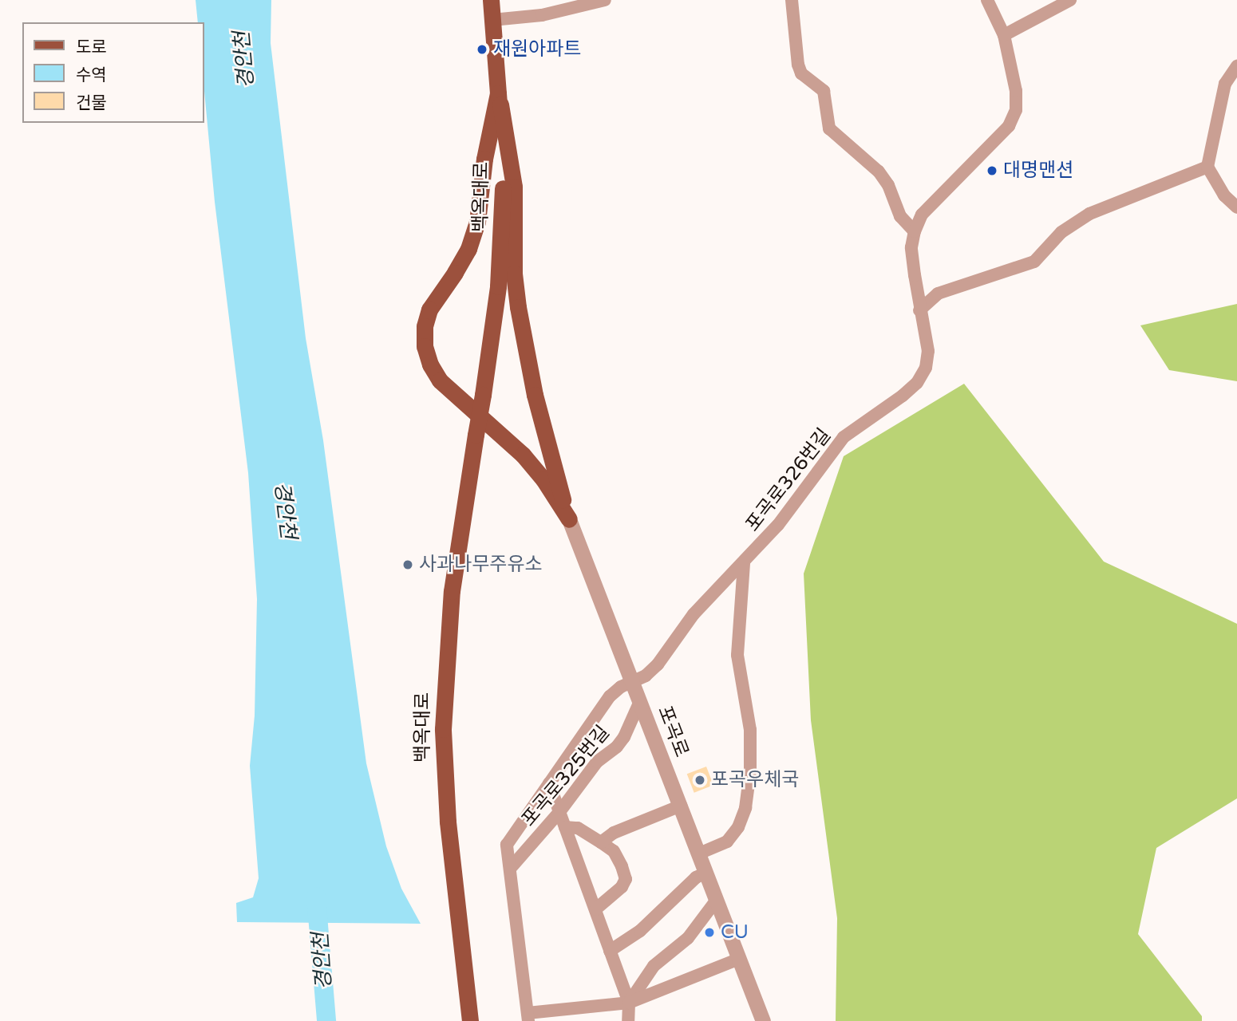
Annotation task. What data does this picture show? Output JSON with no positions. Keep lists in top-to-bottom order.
{
  "streets": {
    "main road": ["백옥대로"],
    "street": ["포곡로326번길", "포곡로", "포곡로325번길"]
  },
  "crossings": [
    ["포곡로326번길", "포곡로"],
    ["포곡로326번길", "포곡로325번길"],
    ["포곡로", "포곡로325번길"]
  ],
  "water": ["경안천"],
  "places": [
    "재원아파트",
    "대명맨션",
    "사과나무주유소",
    "포곡우체국",
    "CU"
  ],
  "legend": ["도로", "수역", "건물"]
}
